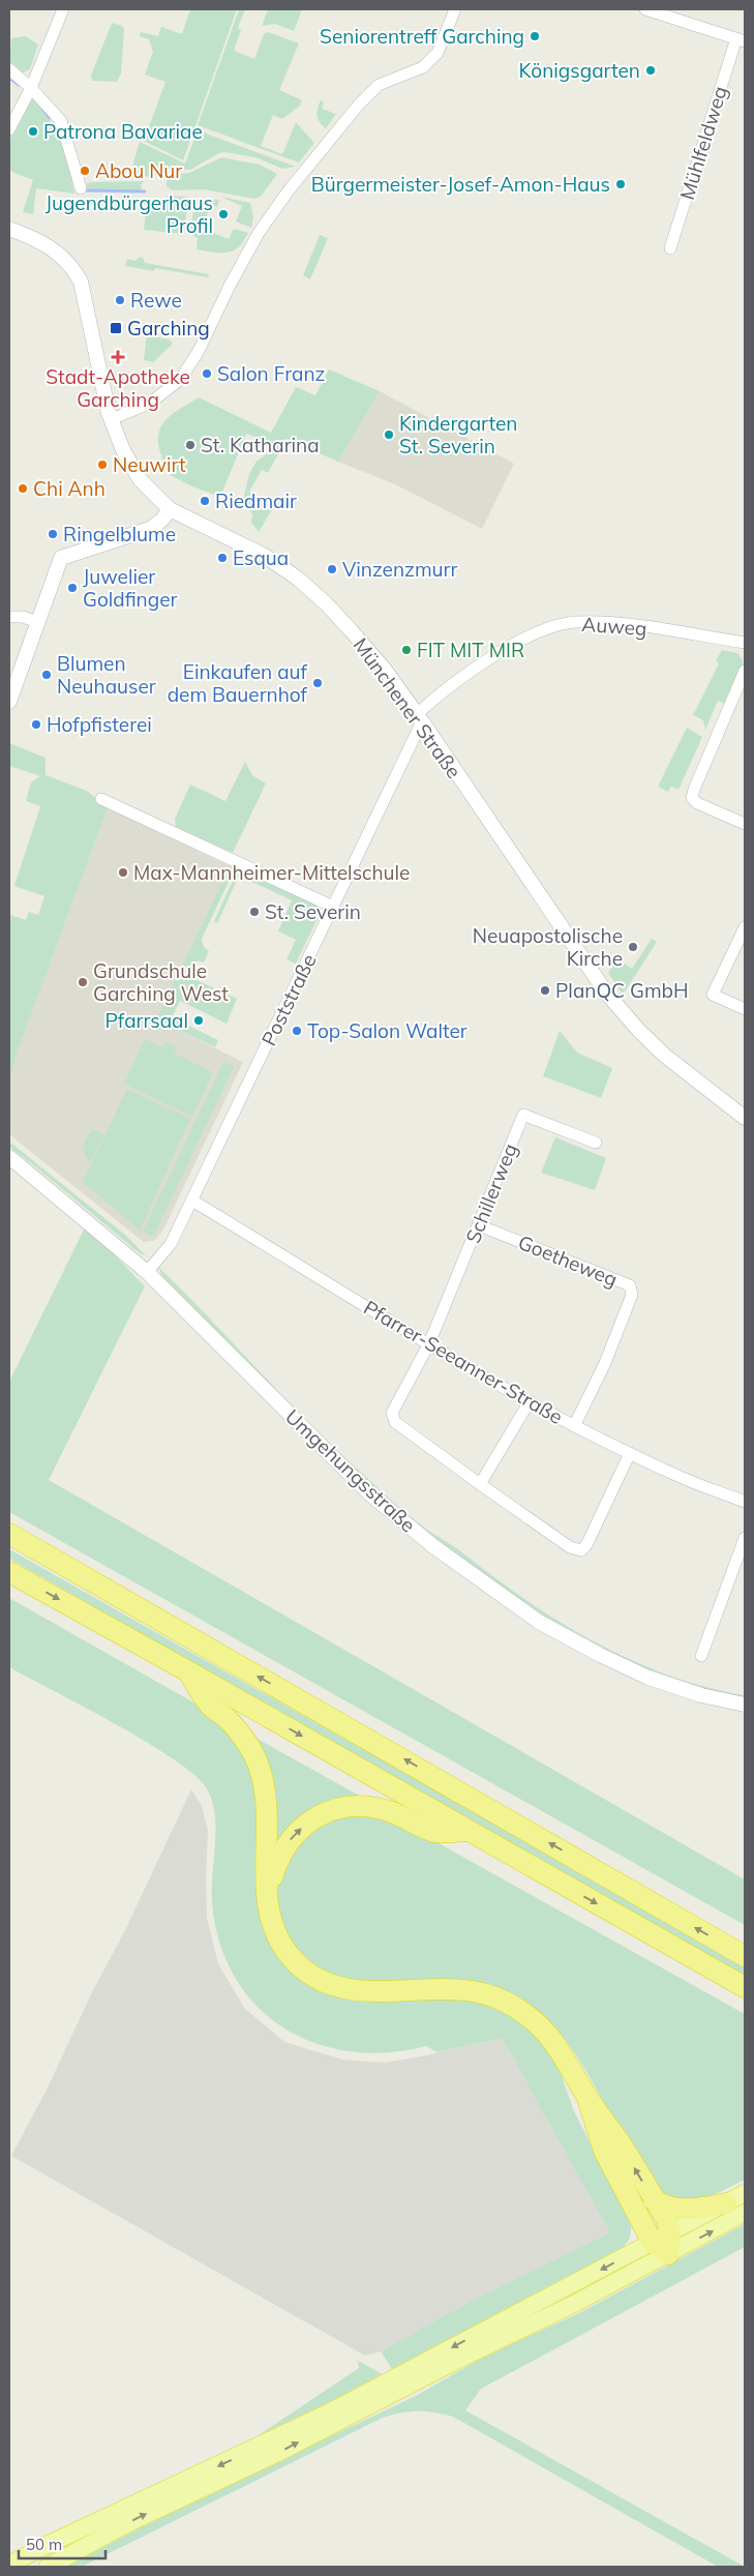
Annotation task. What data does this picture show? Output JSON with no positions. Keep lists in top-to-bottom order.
{
  "streets": {
    "street": [
      "Mühlfeldweg",
      "Auweg",
      "Münchener Straße",
      "Poststraße",
      "Schillerweg",
      "Goetheweg",
      "Pfarrer-Seeanner-Straße",
      "Umgehungsstraße"
    ]
  },
  "crossings": [
    ["Auweg", "Münchener Straße"],
    ["Auweg", "Poststraße"],
    ["Münchener Straße", "Poststraße"],
    ["Poststraße", "Pfarrer-Seeanner-Straße"],
    ["Poststraße", "Umgehungsstraße"],
    ["Schillerweg", "Goetheweg"],
    ["Schillerweg", "Pfarrer-Seeanner-Straße"],
    ["Goetheweg", "Pfarrer-Seeanner-Straße"]
  ],
  "places": {
    "other": [
      "Seniorentreff Garching",
      "Königsgarten",
      "Patrona Bavariae",
      "Abou Nur",
      "Bürgermeister-Josef-Amon-Haus",
      "Jugendbürgerhaus Profil",
      "Rewe",
      "Salon Franz",
      "Kindergarten St. Severin",
      "St. Katharina",
      "Neuwirt",
      "Chi Anh",
      "Riedmair",
      "Ringelblume",
      "Esqua",
      "Vinzenzmurr",
      "Juwelier Goldfinger",
      "FIT MIT MIR",
      "Blumen Neuhauser",
      "Einkaufen auf dem Bauernhof",
      "Hofpfisterei",
      "Max-Mannheimer-Mittelschule",
      "St. Severin",
      "Neuapostolische Kirche",
      "Grundschule Garching West",
      "PlanQC GmbH",
      "Pfarrsaal",
      "Top-Salon Walter"
    ],
    "transit": ["Garching"],
    "health": ["Stadt-Apotheke Garching"]
  },
  "scale_bar": "50 m"
}
